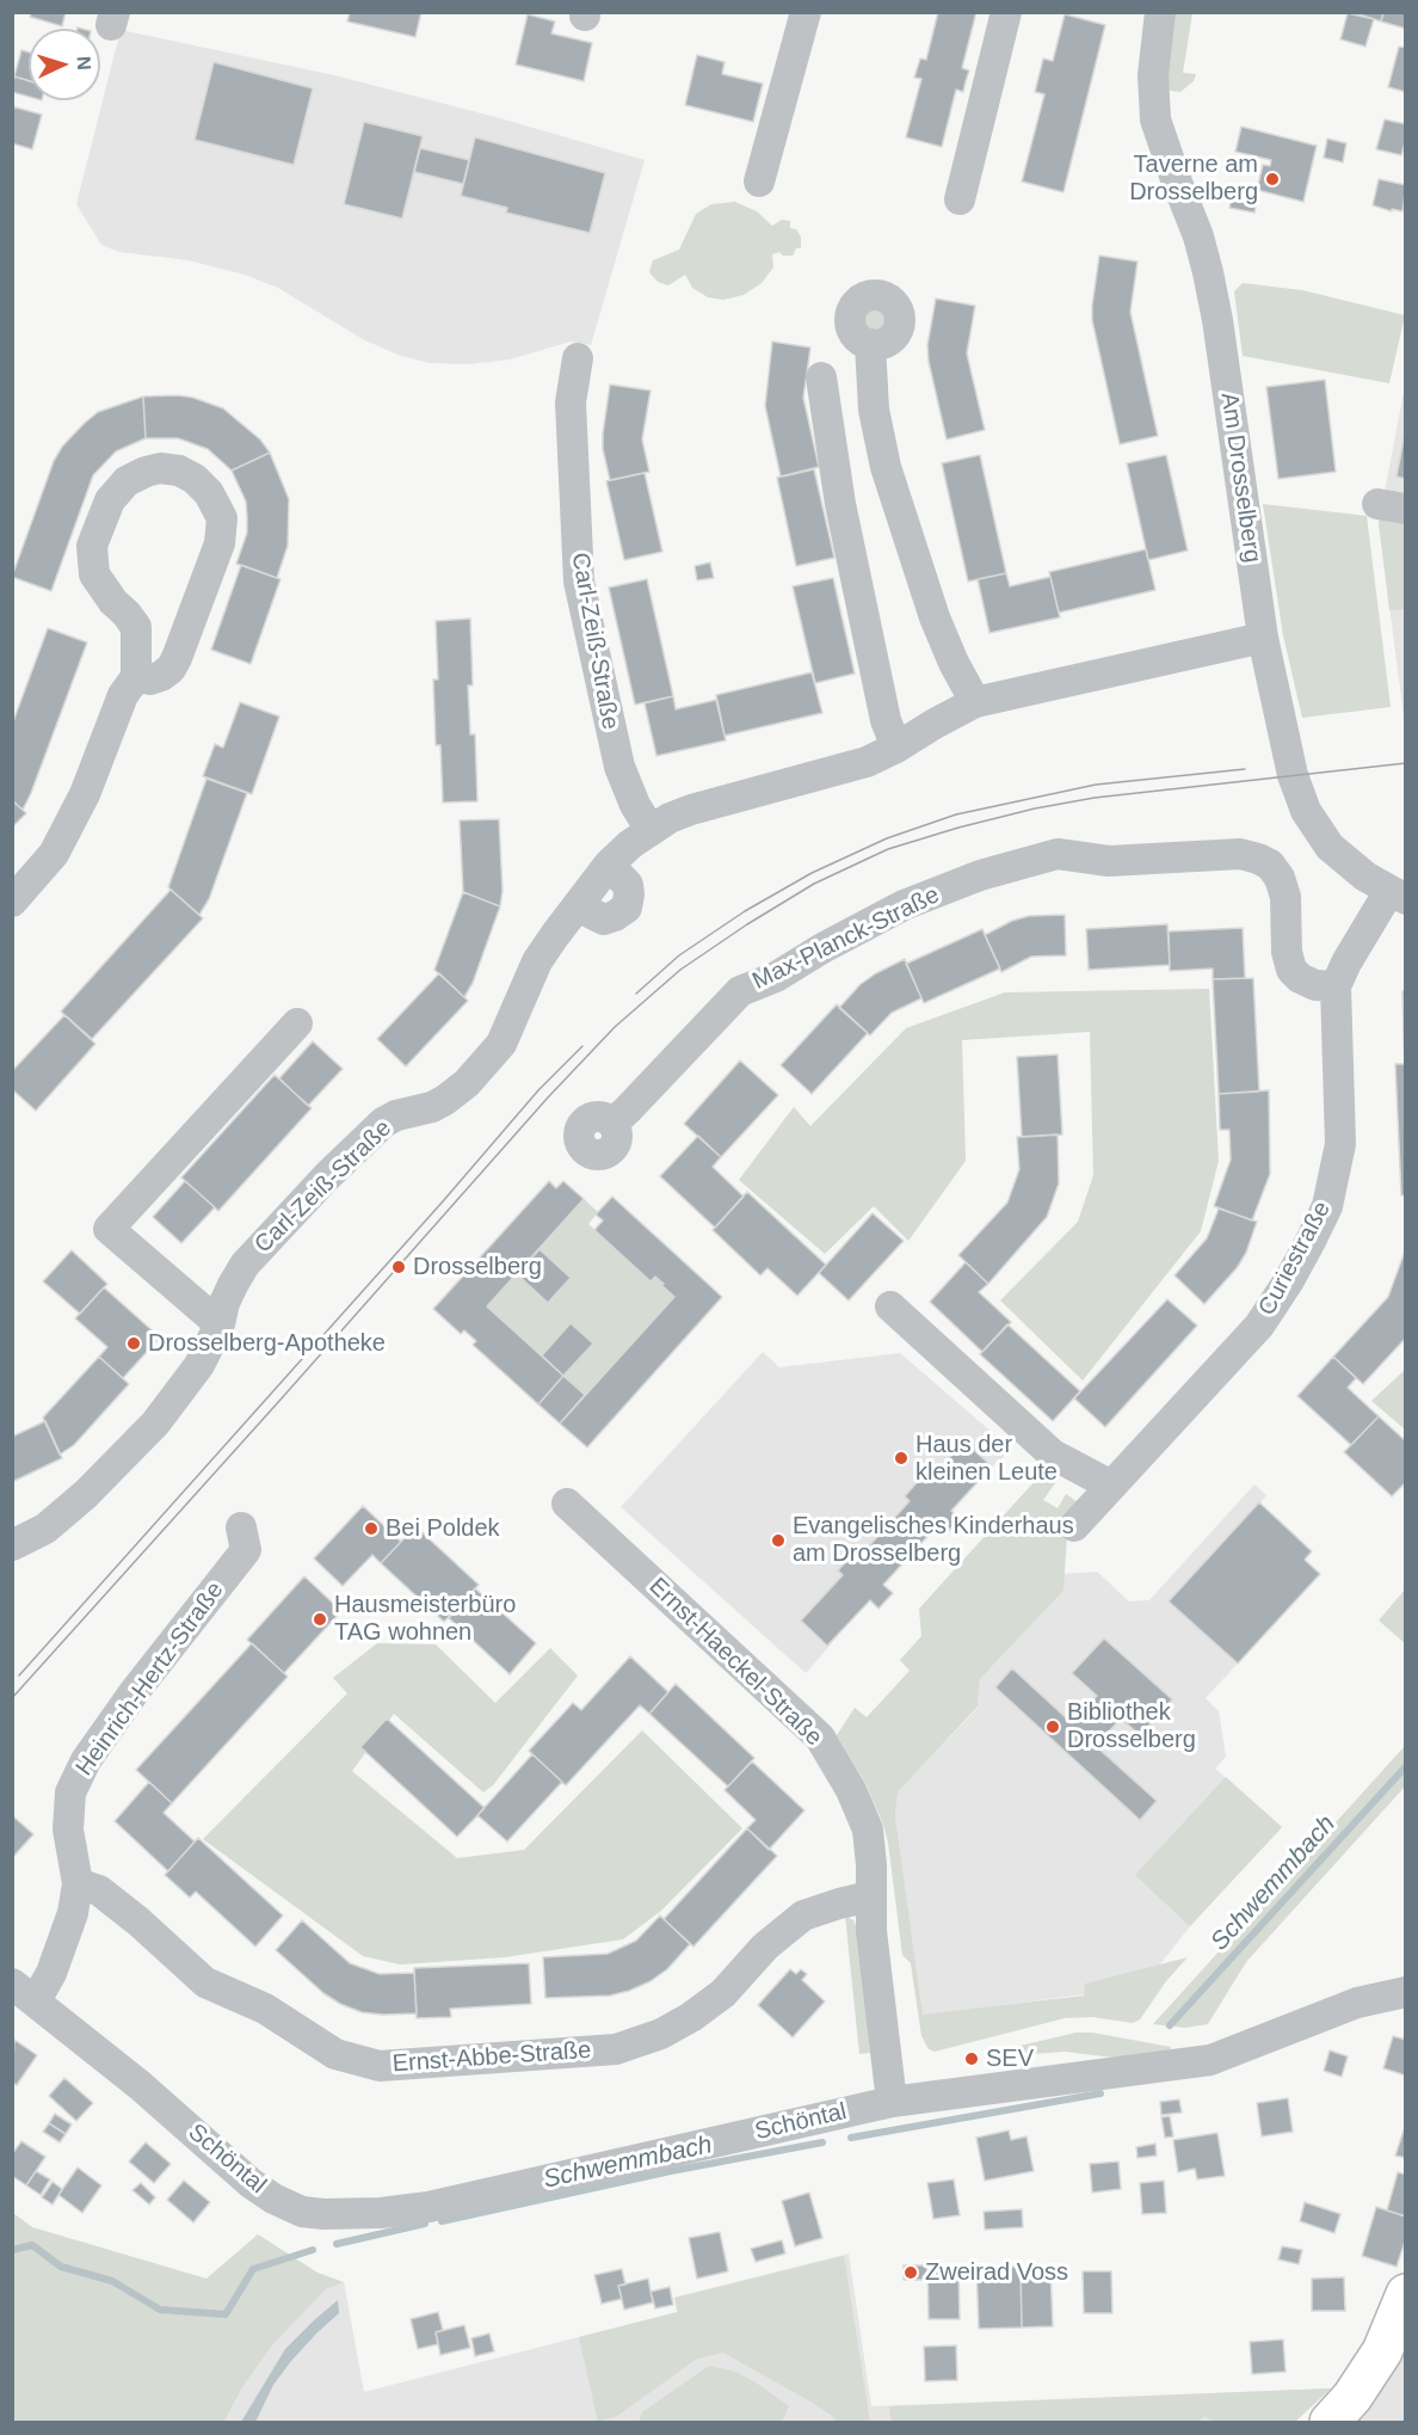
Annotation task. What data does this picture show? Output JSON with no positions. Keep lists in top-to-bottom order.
{
  "streets": {
    "street": [
      "Am Drosselberg",
      "Carl-Zeiß-Straße",
      "Max-Planck-Straße",
      "Curiestraße",
      "Ernst-Haeckel-Straße",
      "Heinrich-Hertz-Straße",
      "Ernst-Abbe-Straße",
      "Schöntal"
    ]
  },
  "crossings": [
    ["Am Drosselberg", "Carl-Zeiß-Straße"],
    ["Am Drosselberg", "Curiestraße"],
    ["Max-Planck-Straße", "Curiestraße"],
    ["Ernst-Haeckel-Straße", "Ernst-Abbe-Straße"],
    ["Ernst-Haeckel-Straße", "Schöntal"],
    ["Heinrich-Hertz-Straße", "Ernst-Abbe-Straße"],
    ["Heinrich-Hertz-Straße", "Schöntal"]
  ],
  "water": ["Schwemmbach"],
  "places": [
    "Taverne am Drosselberg",
    "Drosselberg",
    "Drosselberg-Apotheke",
    "Haus der kleinen Leute",
    "Bei Poldek",
    "Evangelisches Kinderhaus am Drosselberg",
    "Hausmeisterbüro TAG wohnen",
    "Bibliothek Drosselberg",
    "SEV",
    "Zweirad Voss"
  ],
  "north": "right"
}
